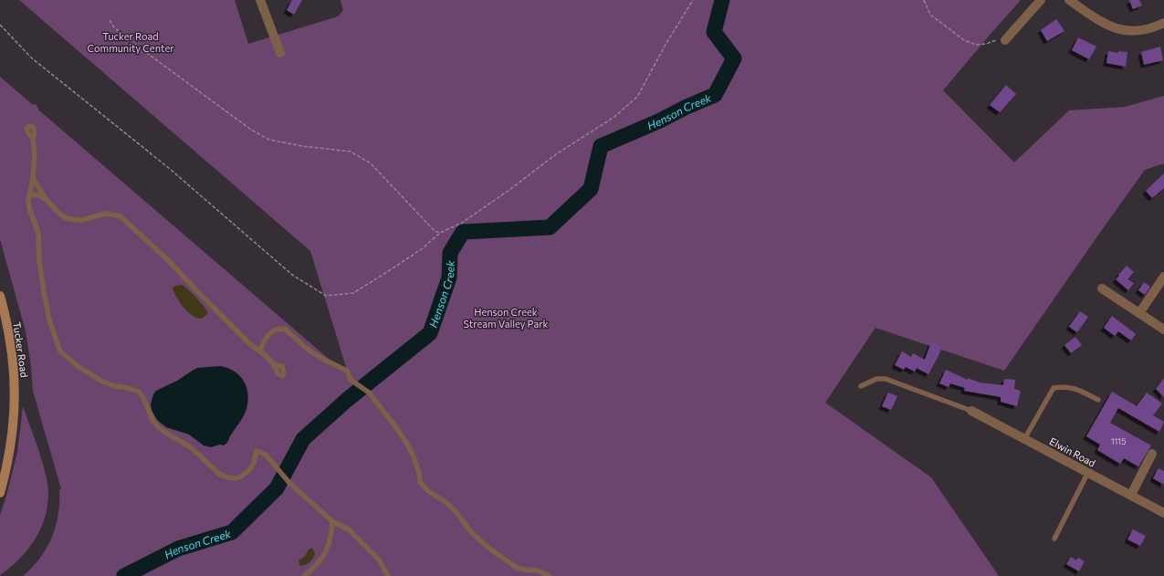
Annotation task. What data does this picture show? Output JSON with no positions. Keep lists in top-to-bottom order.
{
  "streets": {
    "street": ["Tucker Road", "Elwin Road"]
  },
  "water": ["Henson Creek"],
  "parks": ["Tucker Road Community Center", "Henson Creek Stream Valley Park"],
  "house_numbers": ["1115"]
}
